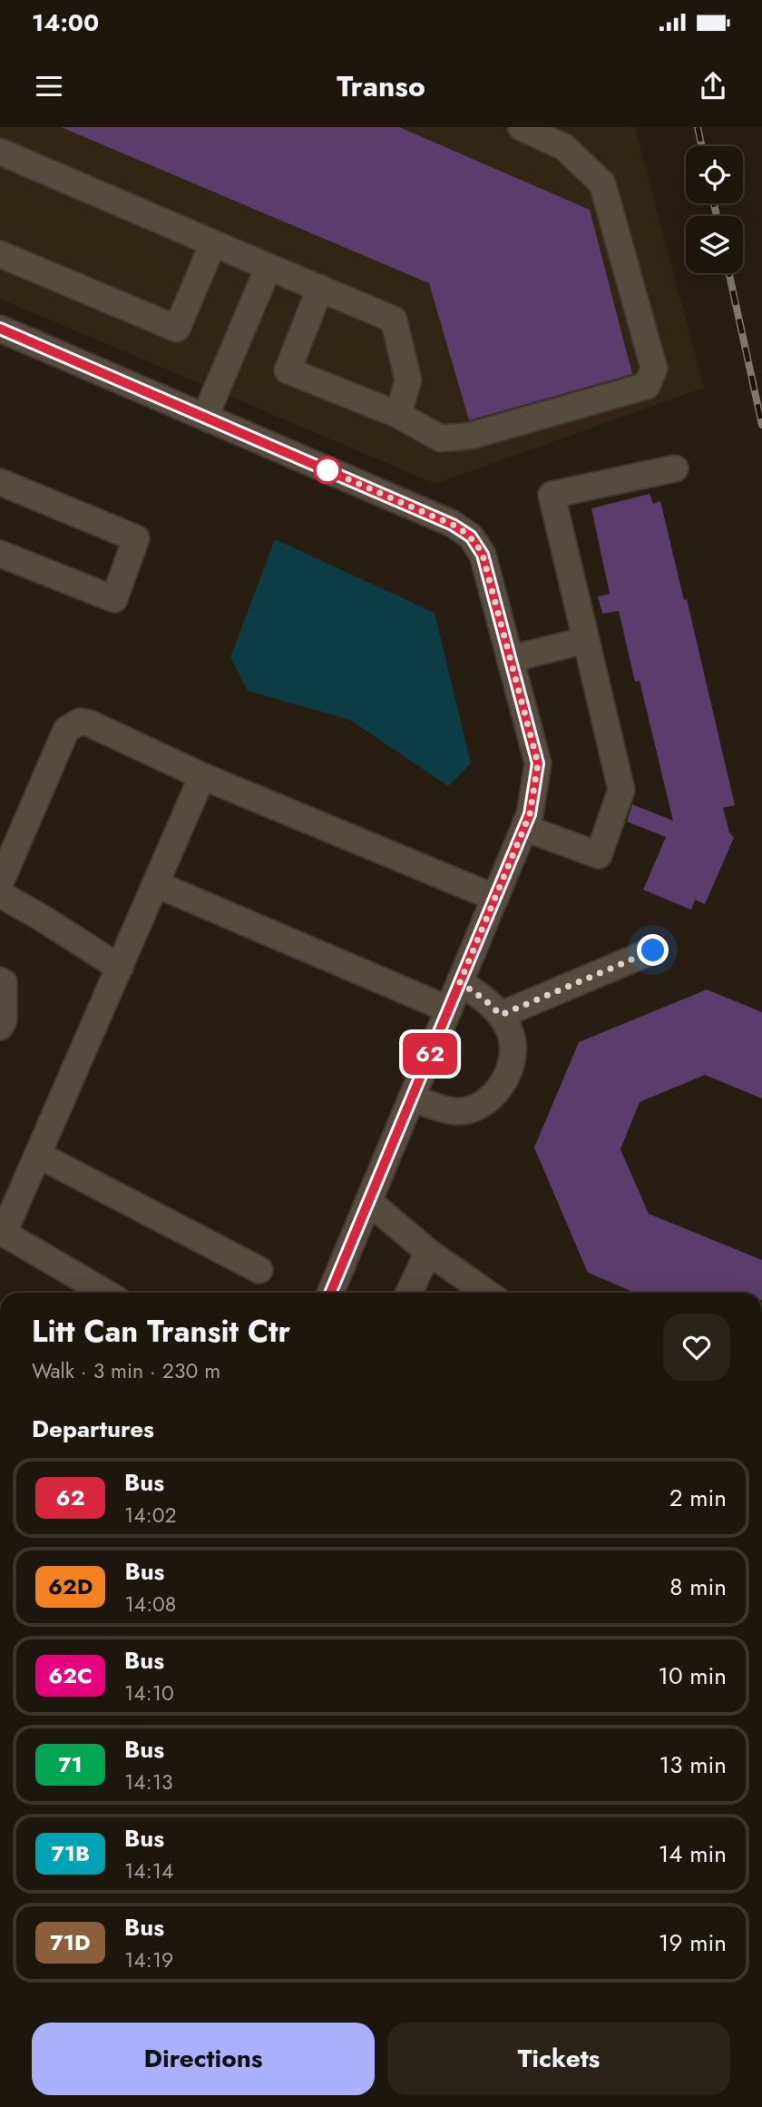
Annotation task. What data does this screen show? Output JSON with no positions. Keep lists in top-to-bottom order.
{
  "lines": ["bus line 62"],
  "page": {
    "status": "14:00",
    "header": "Transo",
    "on_map": "62",
    "heading": [
      ["Litt Can Transit Ctr", "Walk · 3 min · 230 m"],
      "Departures"
    ],
    "list": [
      {
        "mark": "62",
        "name": "Bus",
        "note": "14:02",
        "value": "2 min"
      },
      {
        "mark": "62D",
        "name": "Bus",
        "note": "14:08",
        "value": "8 min"
      },
      {
        "mark": "62C",
        "name": "Bus",
        "note": "14:10",
        "value": "10 min"
      },
      {
        "mark": "71",
        "name": "Bus",
        "note": "14:13",
        "value": "13 min"
      },
      {
        "mark": "71B",
        "name": "Bus",
        "note": "14:14",
        "value": "14 min"
      },
      {
        "mark": "71D",
        "name": "Bus",
        "note": "14:19",
        "value": "19 min"
      }
    ],
    "buttons": ["Directions", "Tickets"]
  }
}
